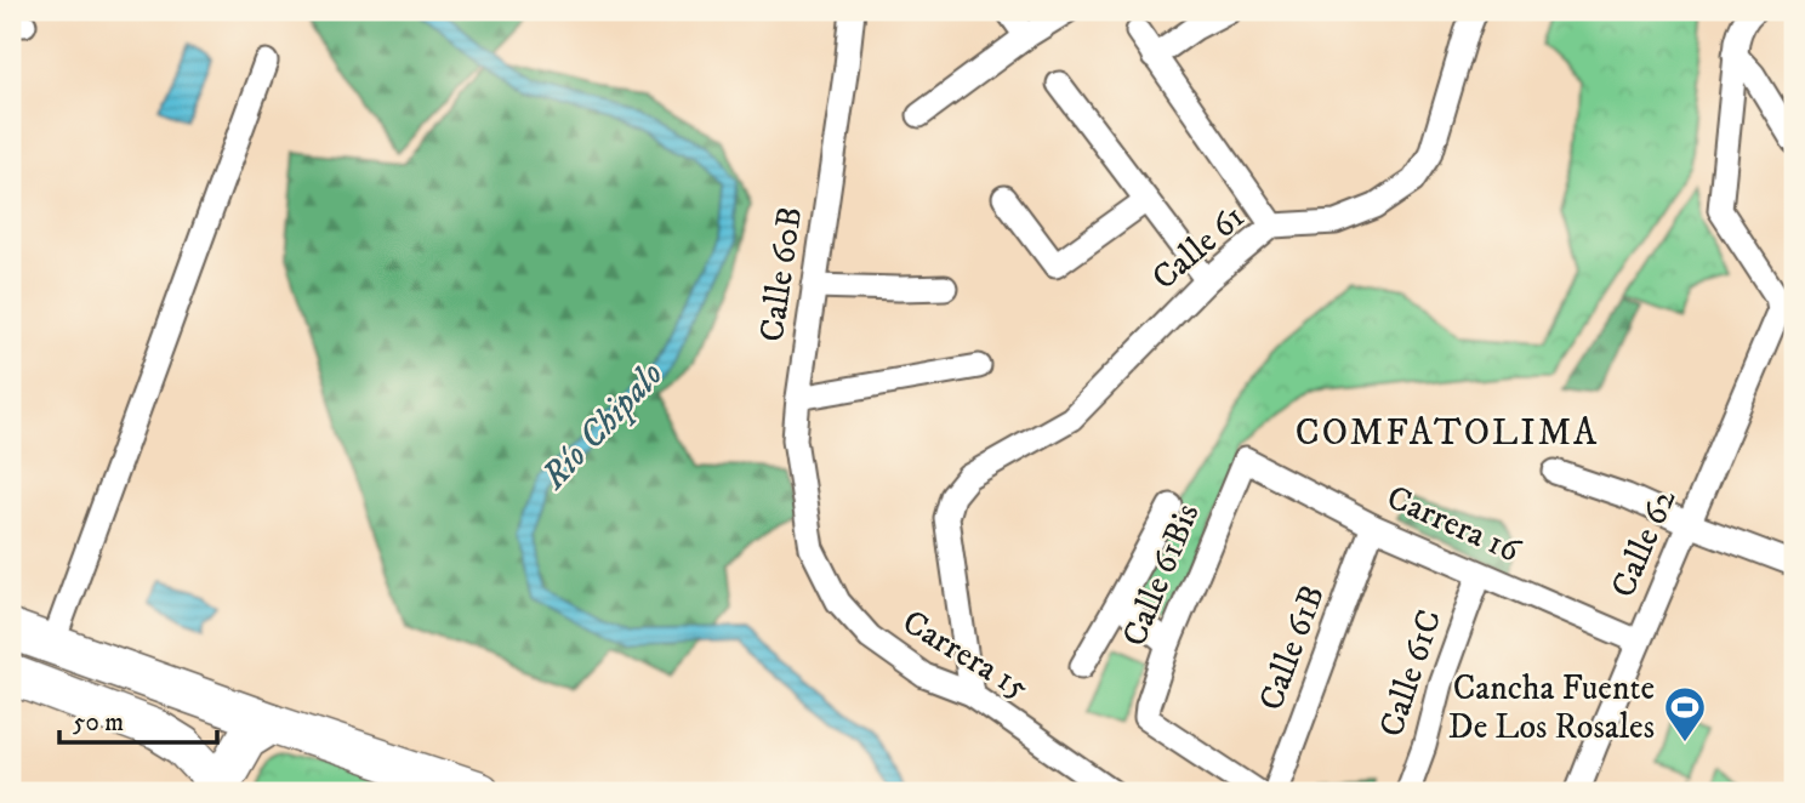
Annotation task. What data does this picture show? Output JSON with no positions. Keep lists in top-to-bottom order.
{
  "streets": {
    "street": [
      "Calle 61",
      "Calle 60B",
      "Carrera 16",
      "Calle 62",
      "Calle 61Bis",
      "Calle 61B",
      "Carrera 15",
      "Calle 61C"
    ]
  },
  "crossings": [
    ["Calle 61", "Carrera 15"],
    ["Calle 60B", "Carrera 15"],
    ["Carrera 16", "Calle 62"],
    ["Carrera 16", "Calle 61Bis"],
    ["Carrera 16", "Calle 61B"],
    ["Carrera 16", "Calle 61C"]
  ],
  "districts": ["COMFATOLIMA"],
  "water": ["Río Chipalo"],
  "places": {
    "sports": ["Cancha Fuente De Los Rosales"]
  },
  "scale_bar": "50 m"
}
